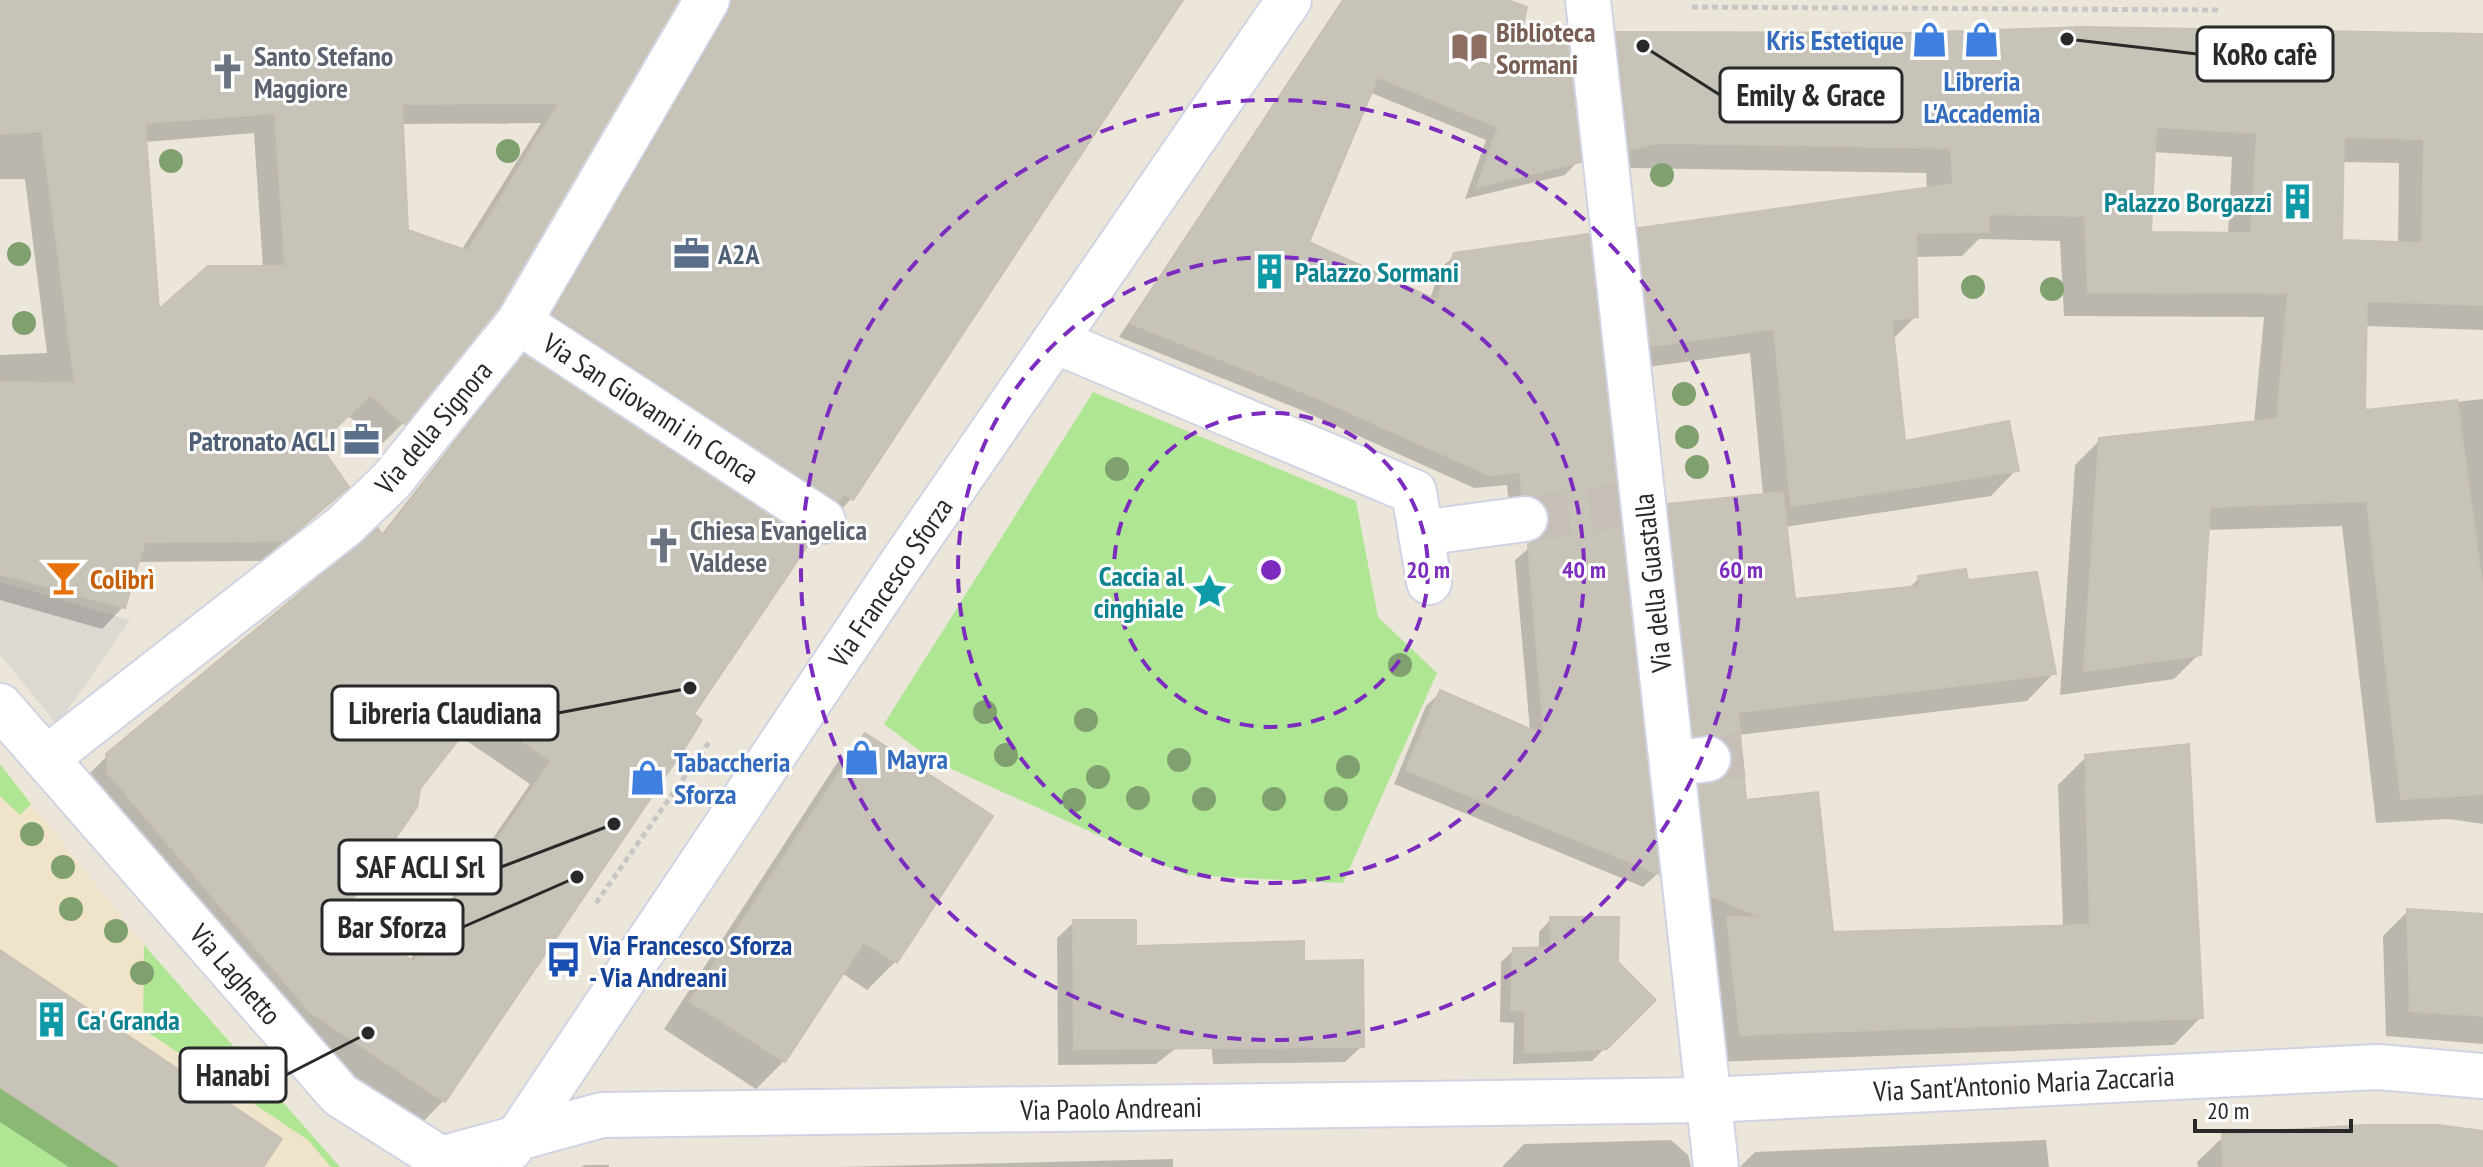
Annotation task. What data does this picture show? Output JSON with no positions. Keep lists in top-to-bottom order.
{
  "streets": {
    "street": [
      "Via San Giovanni in Conca",
      "Via della Signora",
      "Via Francesco Sforza",
      "Via della Guastalla",
      "Via Laghetto",
      "Via Sant'Antonio Maria Zaccaria",
      "Via Paolo Andreani"
    ]
  },
  "crossings": [
    ["Via San Giovanni in Conca", "Via della Signora"],
    ["Via della Signora", "Via Laghetto"],
    ["Via Francesco Sforza", "Via Laghetto"],
    ["Via Francesco Sforza", "Via Paolo Andreani"],
    ["Via della Guastalla", "Via Sant'Antonio Maria Zaccaria"],
    ["Via della Guastalla", "Via Paolo Andreani"],
    ["Via Laghetto", "Via Paolo Andreani"],
    ["Via Sant'Antonio Maria Zaccaria", "Via Paolo Andreani"]
  ],
  "places": {
    "shop": [
      "Kris Estetique",
      "Libreria L'Accademia",
      "Mayra",
      "Tabaccheria Sforza"
    ],
    "other": [
      "KoRo cafè",
      "Emily & Grace",
      "Libreria Claudiana",
      "SAF ACLI Srl",
      "Bar Sforza",
      "Hanabi"
    ],
    "library": ["Biblioteca Sormani"],
    "church": ["Santo Stefano Maggiore", "Chiesa Evangelica Valdese"],
    "building": ["Palazzo Borgazzi", "Palazzo Sormani", "Ca' Granda"],
    "office": ["A2A", "Patronato ACLI"],
    "bar": ["Colibrì"],
    "place": ["Caccia al cinghiale"],
    "bus stop": ["Via Francesco Sforza - Via Andreani"]
  },
  "scale_bar": "20 m",
  "rings": ["20 m", "40 m", "60 m"]
}
